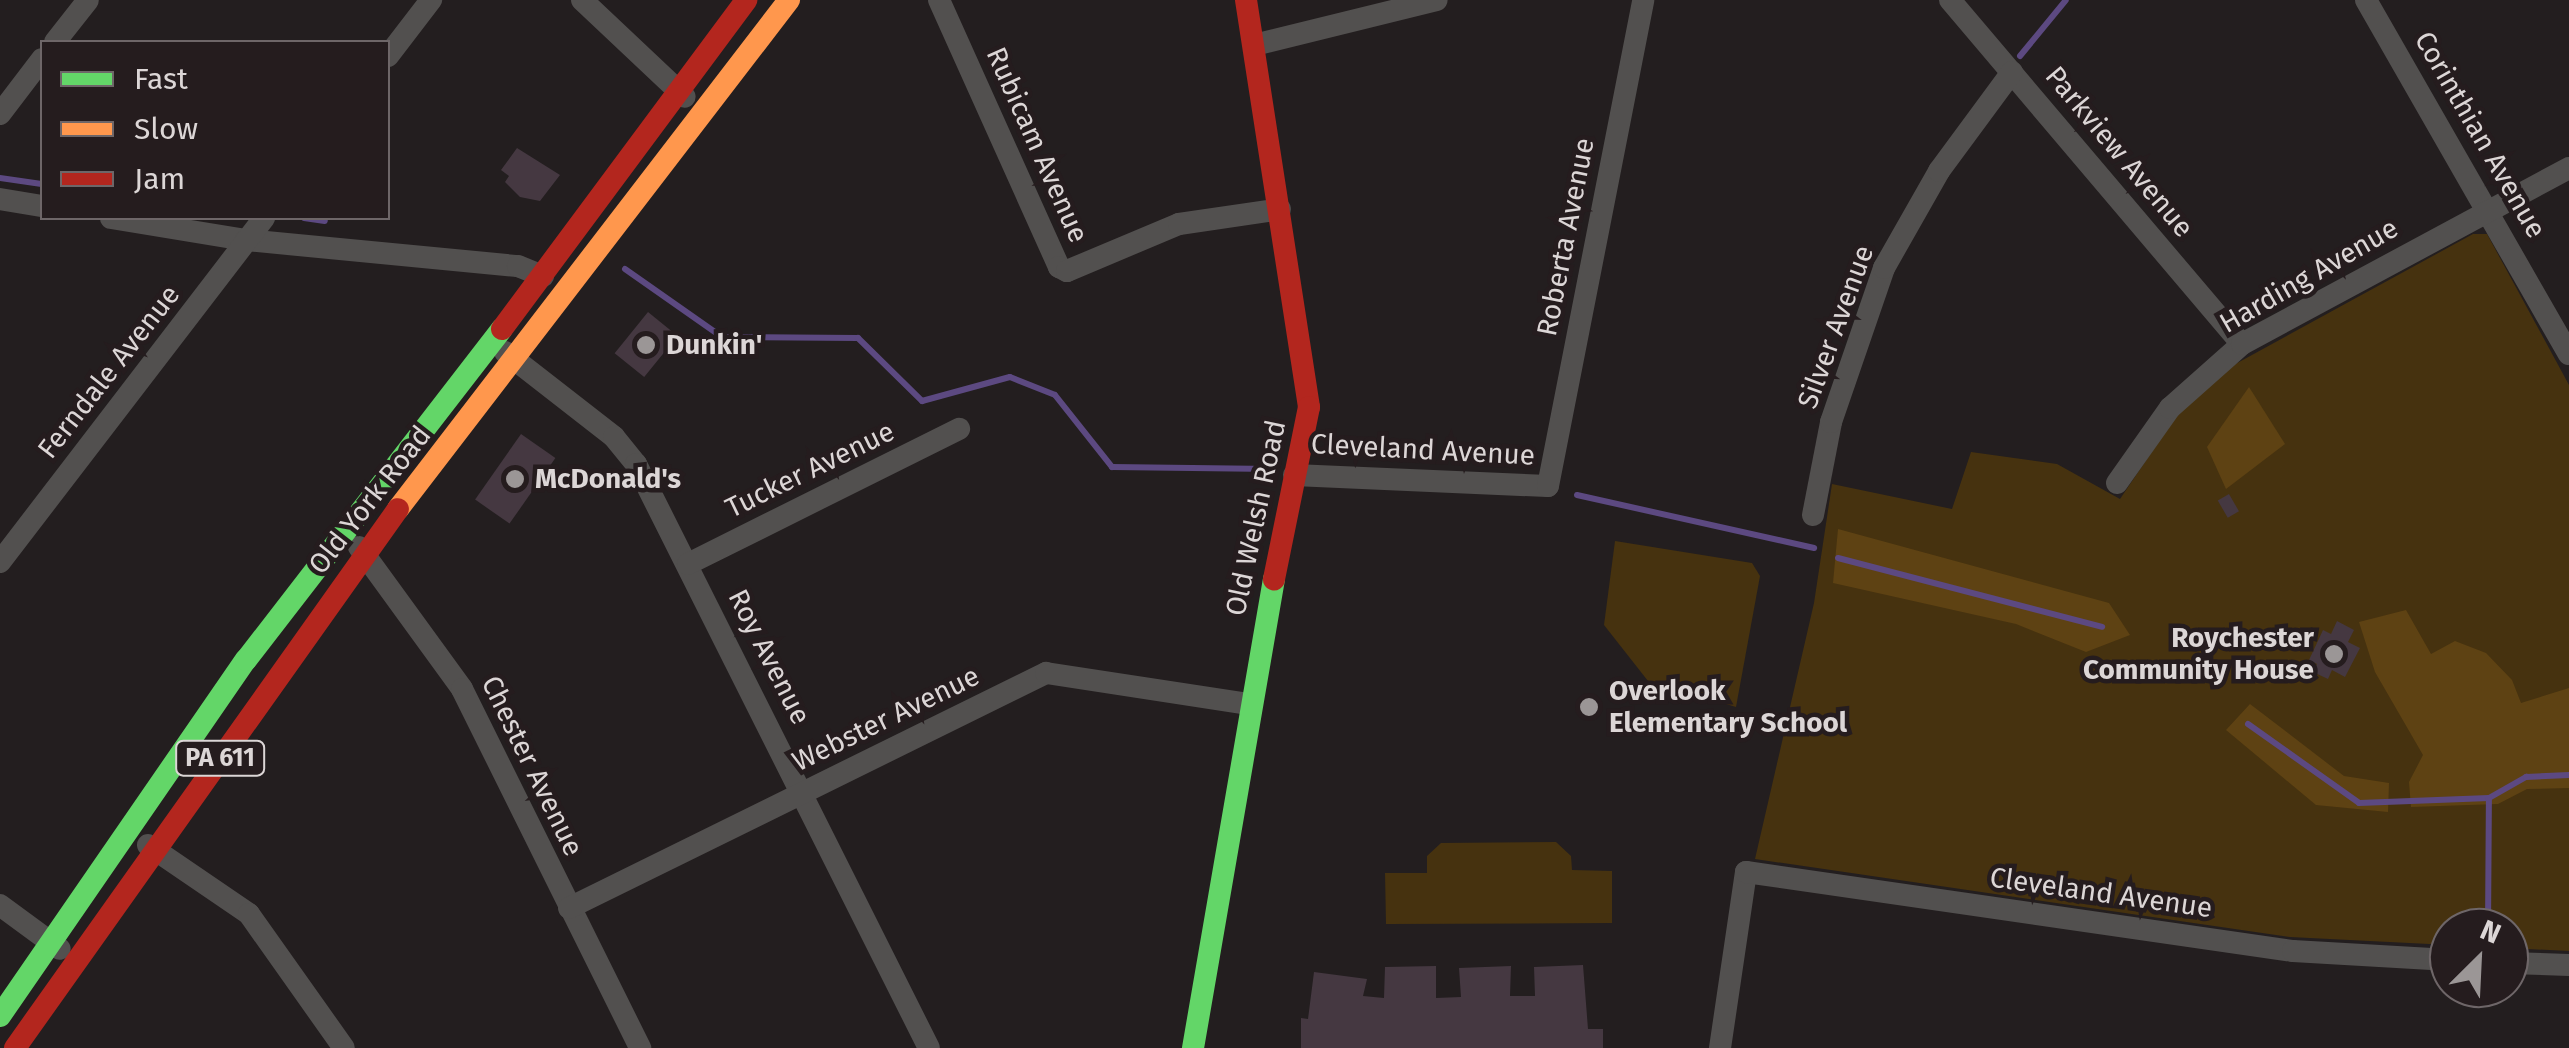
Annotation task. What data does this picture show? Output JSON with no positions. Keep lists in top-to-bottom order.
{
  "streets": {
    "main road": ["Old York Road", "Old Welsh Road", "PA 611"],
    "street": [
      "Corinthian Avenue",
      "Rubicam Avenue",
      "Parkview Avenue",
      "Roberta Avenue",
      "Harding Avenue",
      "Silver Avenue",
      "Ferndale Avenue",
      "Cleveland Avenue",
      "Tucker Avenue",
      "Roy Avenue",
      "Webster Avenue",
      "Chester Avenue"
    ]
  },
  "crossings": [
    ["Corinthian Avenue", "Harding Avenue"],
    ["Rubicam Avenue", "Old Welsh Road"],
    ["Parkview Avenue", "Harding Avenue"],
    ["Parkview Avenue", "Silver Avenue"],
    ["Roberta Avenue", "Cleveland Avenue"],
    ["Cleveland Avenue", "Old Welsh Road"],
    ["Tucker Avenue", "Roy Avenue"],
    ["Old York Road", "Roy Avenue"],
    ["Old York Road", "Chester Avenue"],
    ["Old Welsh Road", "Webster Avenue"],
    ["Roy Avenue", "Webster Avenue"],
    ["Webster Avenue", "Chester Avenue"]
  ],
  "places": [
    "Dunkin'",
    "McDonald's",
    "Roychester Community House",
    "Overlook Elementary School"
  ],
  "legend": ["Fast", "Slow", "Jam"],
  "north": "top right"
}
